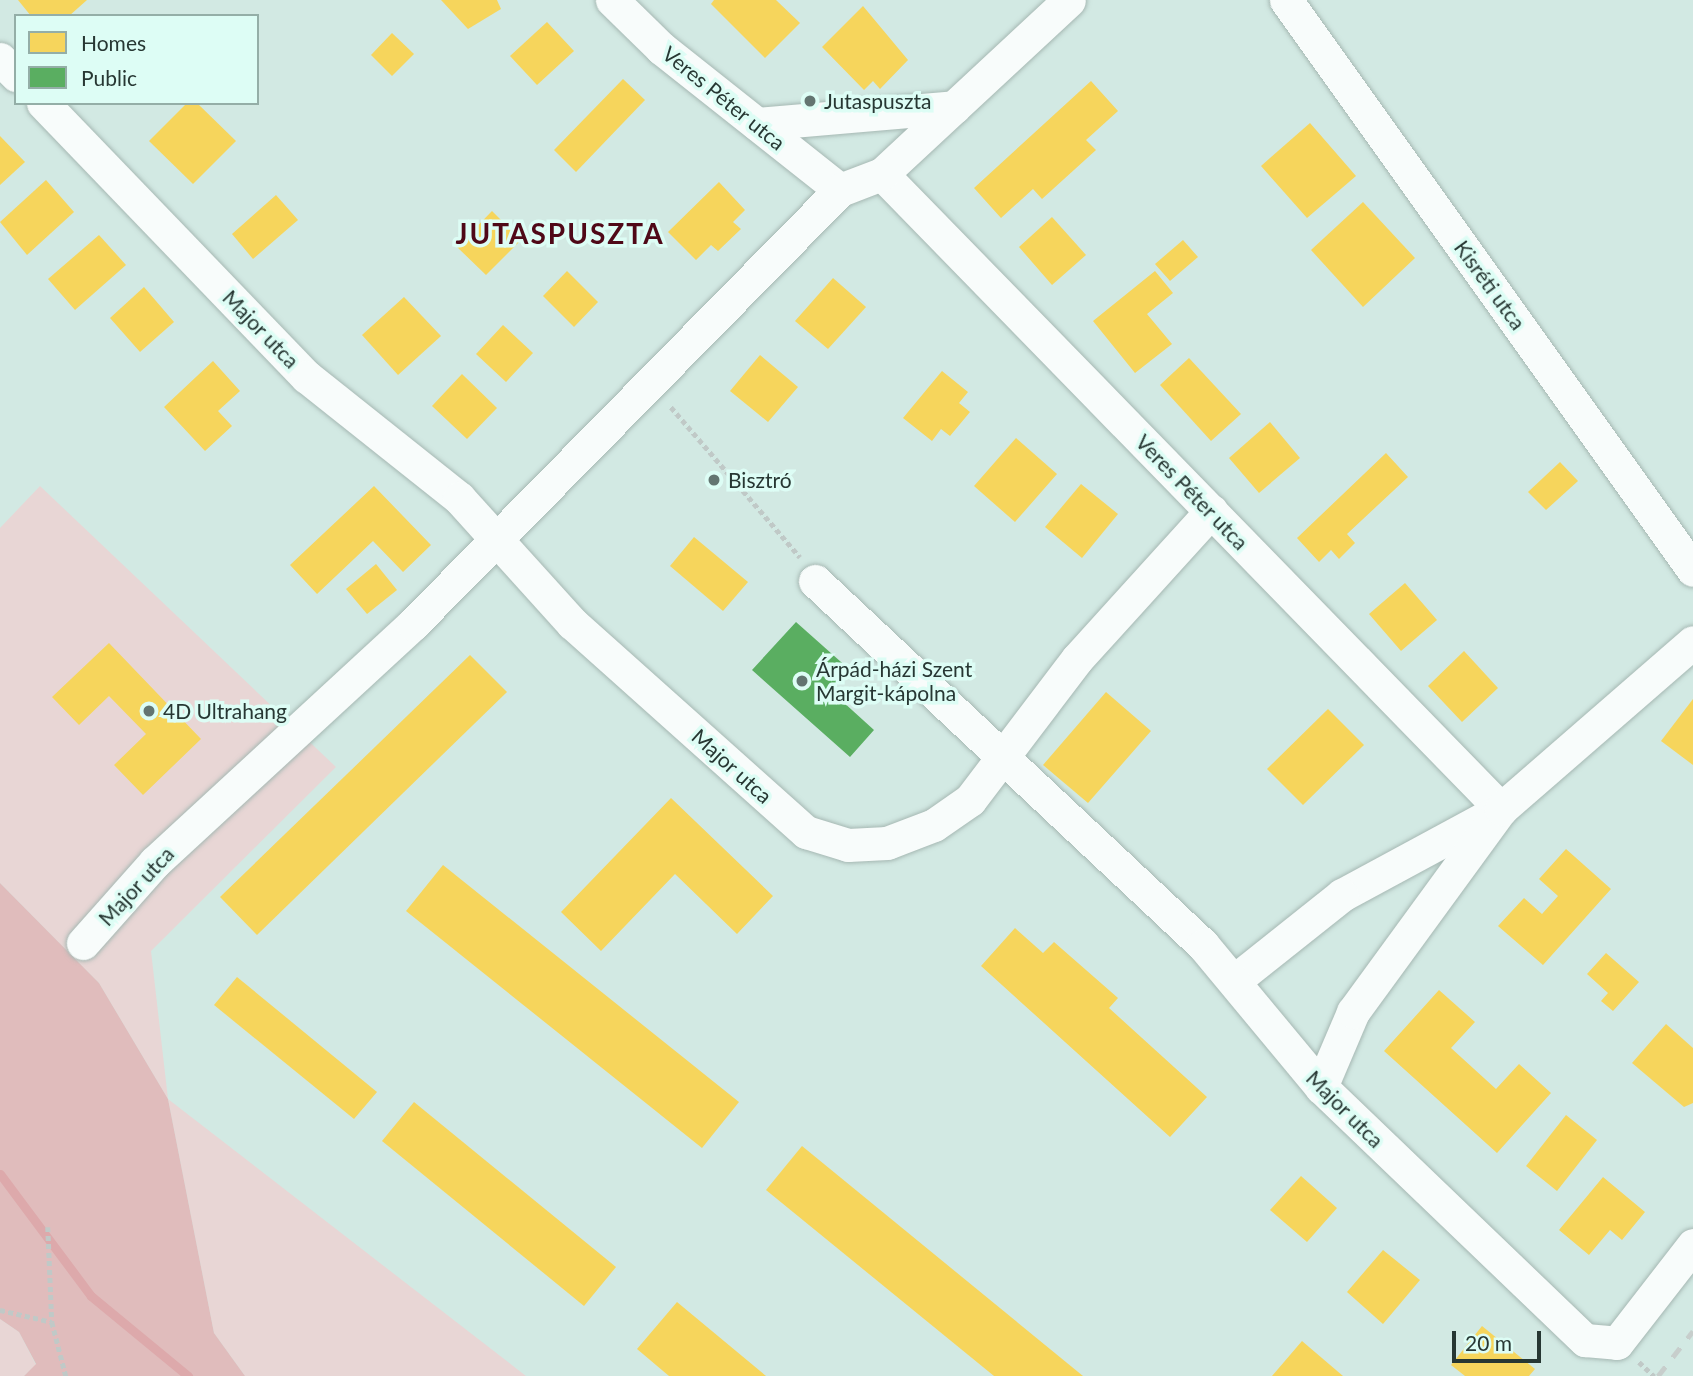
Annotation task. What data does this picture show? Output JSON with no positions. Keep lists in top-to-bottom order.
{
  "streets": {
    "street": ["Veres Péter utca", "Kisréti utca", "Major utca"]
  },
  "districts": ["JUTASPUSZTA"],
  "places": [
    "Jutaspuszta",
    "Bisztró",
    "Árpád-házi Szent Margit-kápolna",
    "4D Ultrahang"
  ],
  "legend": ["Homes", "Public"],
  "scale_bar": "20 m"
}
